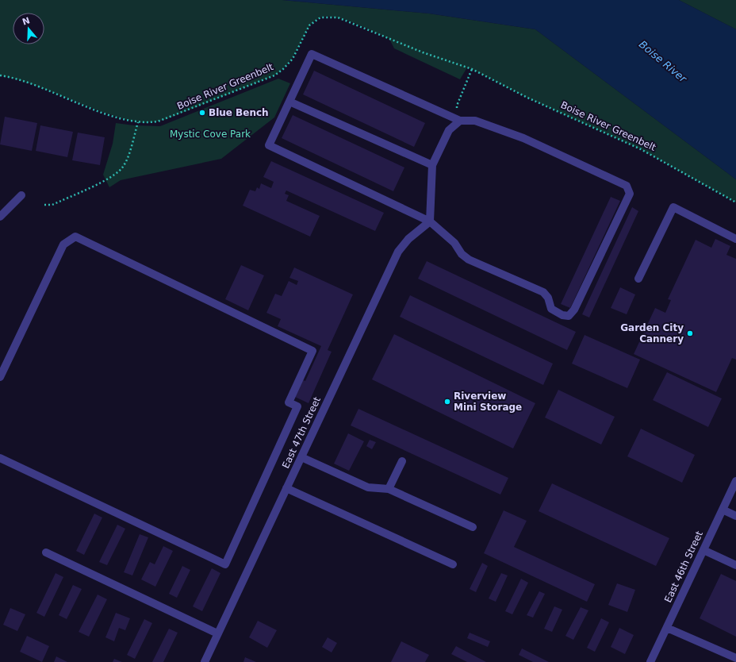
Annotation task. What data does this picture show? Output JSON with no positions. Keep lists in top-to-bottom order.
{
  "streets": {
    "street": ["East 47th Street", "East 46th Street"],
    "path": ["Boise River Greenbelt"]
  },
  "water": ["Boise River"],
  "parks": ["Mystic Cove Park"],
  "places": ["Blue Bench", "Garden City Cannery", "Riverview Mini Storage"],
  "north": "top"
}
